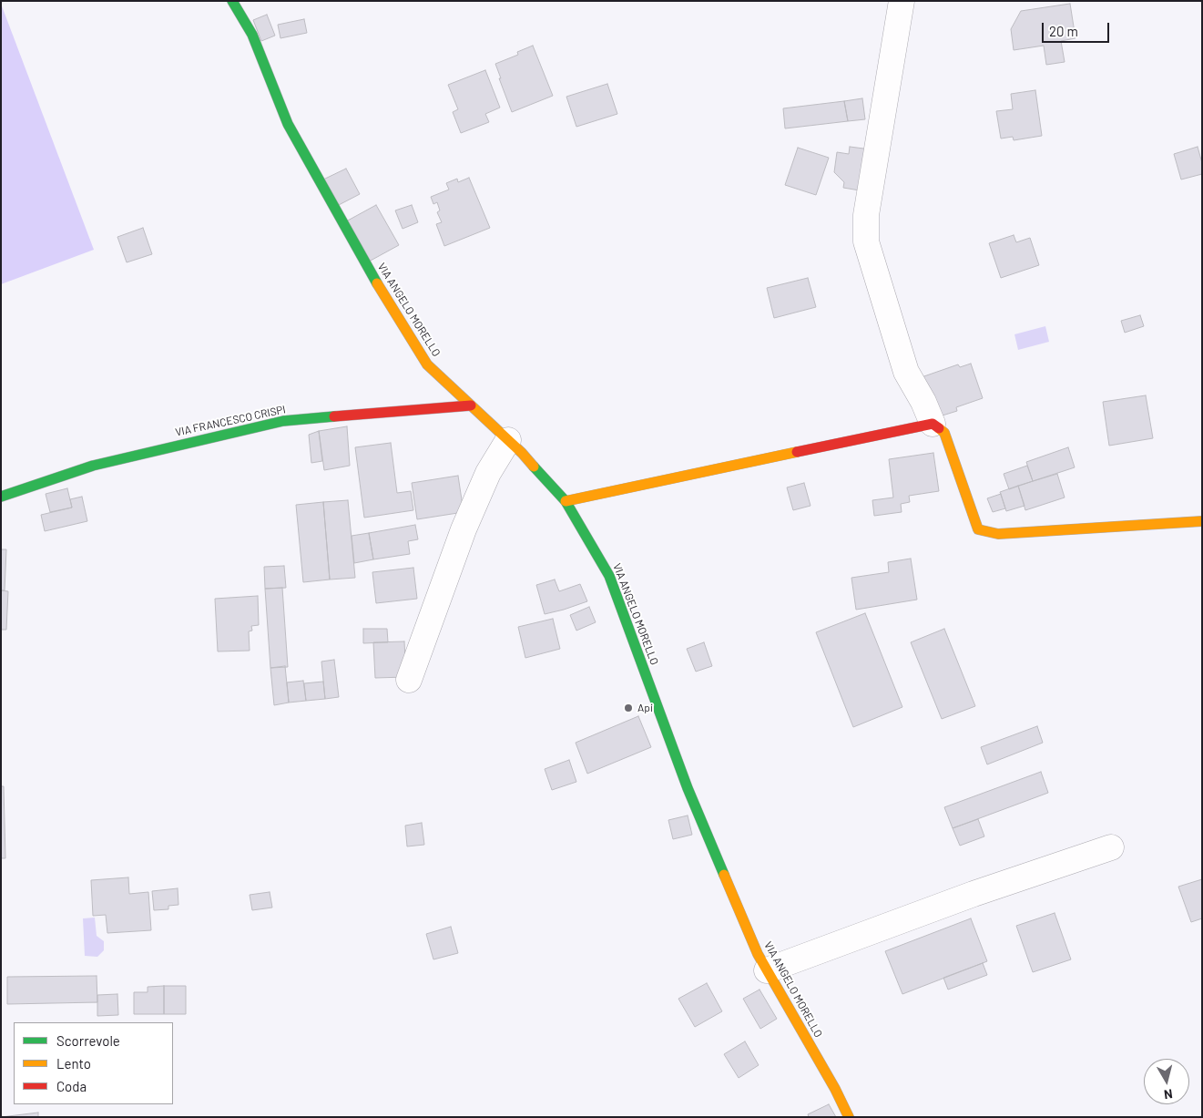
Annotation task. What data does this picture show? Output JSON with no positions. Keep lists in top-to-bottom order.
{
  "streets": {
    "street": ["VIA ANGELO MORELLO", "VIA FRANCESCO CRISPI"]
  },
  "crossings": [
    ["VIA ANGELO MORELLO", "VIA FRANCESCO CRISPI"]
  ],
  "places": ["Api"],
  "legend": ["Scorrevole", "Lento", "Coda"],
  "scale_bar": "20 m",
  "north": "bottom"
}
